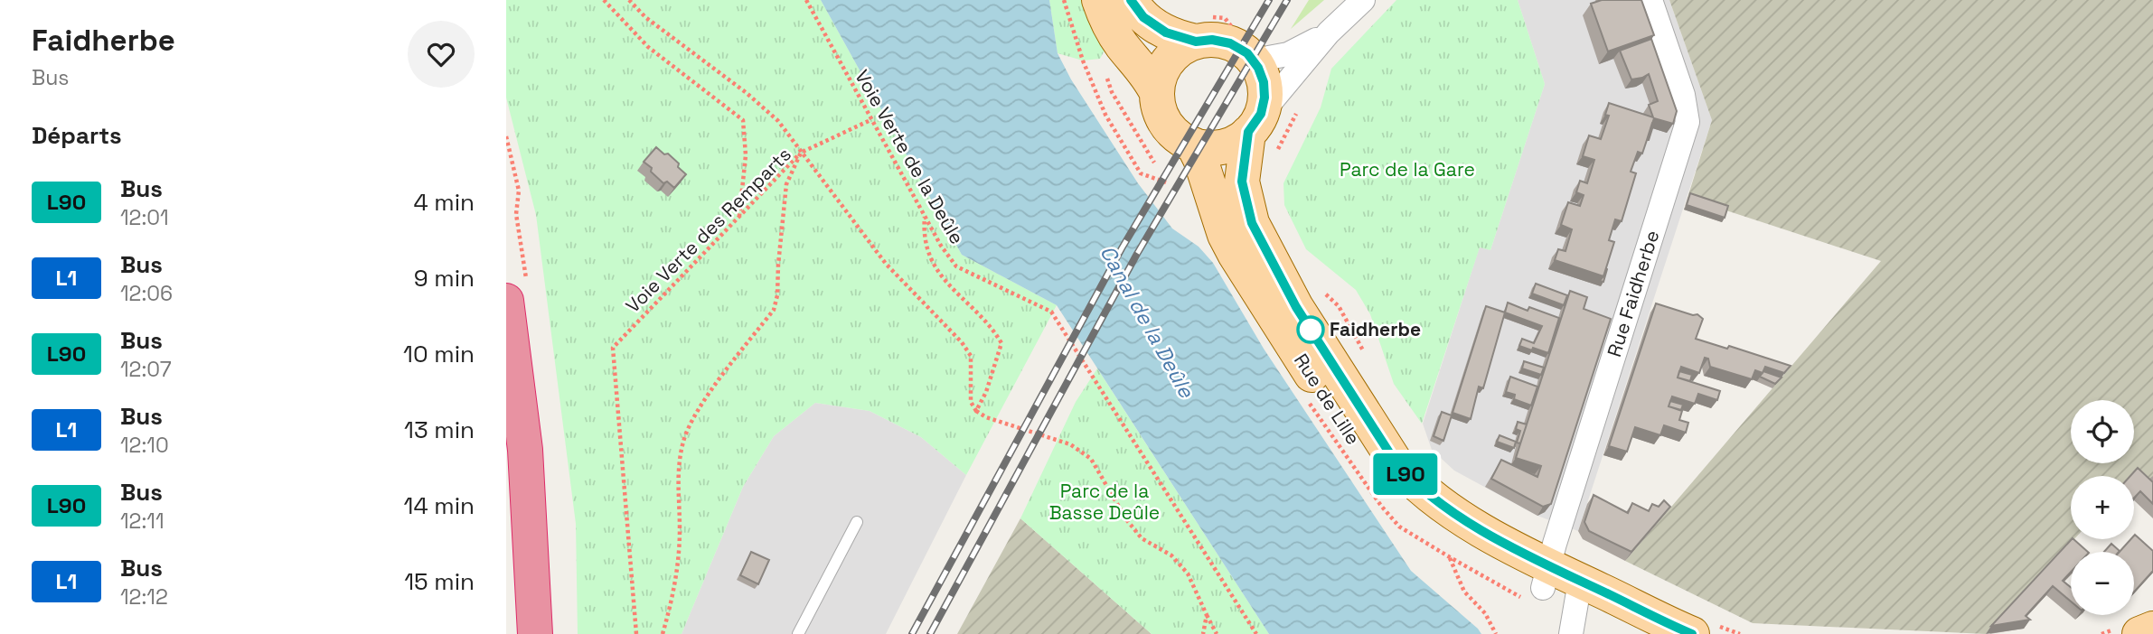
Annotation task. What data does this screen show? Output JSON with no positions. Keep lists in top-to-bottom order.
{
  "streets": {
    "main road": ["Rue de Lille"],
    "street": ["Rue Faidherbe"],
    "path": ["Voie Verte de la Deûle", "Voie Verte des Remparts"]
  },
  "crossings": [
    ["Rue Faidherbe", "Rue de Lille"]
  ],
  "water": ["Canal de la Deûle"],
  "parks": ["Parc de la Gare", "Parc de la Basse Deûle"],
  "places": ["Faidherbe"],
  "lines": ["bus line L90"],
  "page": {
    "heading": [
      ["Faidherbe", "Bus"],
      "Départs"
    ],
    "on_map": "L90",
    "list": [
      {
        "mark": "L90",
        "name": "Bus",
        "note": "12:01",
        "value": "4 min"
      },
      {
        "mark": "L1",
        "name": "Bus",
        "note": "12:06",
        "value": "9 min"
      },
      {
        "mark": "L90",
        "name": "Bus",
        "note": "12:07",
        "value": "10 min"
      },
      {
        "mark": "L1",
        "name": "Bus",
        "note": "12:10",
        "value": "13 min"
      },
      {
        "mark": "L90",
        "name": "Bus",
        "note": "12:11",
        "value": "14 min"
      },
      {
        "mark": "L1",
        "name": "Bus",
        "note": "12:12",
        "value": "15 min"
      }
    ],
    "map_buttons": ["+", "−"]
  }
}
